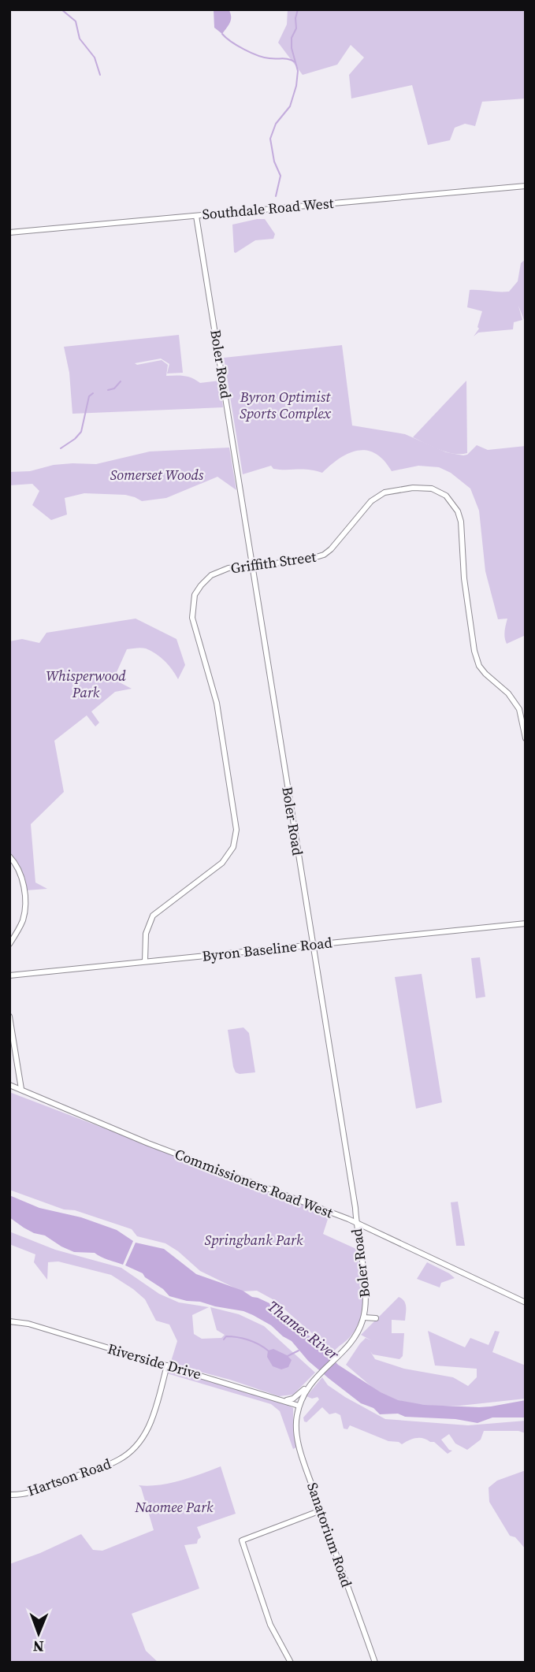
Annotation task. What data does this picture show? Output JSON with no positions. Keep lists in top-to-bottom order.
{
  "streets": {
    "main road": [
      "Southdale Road West",
      "Boler Road",
      "Griffith Street",
      "Byron Baseline Road",
      "Commissioners Road West",
      "Riverside Drive",
      "Hartson Road",
      "Sanatorium Road"
    ]
  },
  "crossings": [
    ["Southdale Road West", "Boler Road"],
    ["Boler Road", "Griffith Street"],
    ["Boler Road", "Byron Baseline Road"],
    ["Boler Road", "Commissioners Road West"],
    ["Boler Road", "Riverside Drive"],
    ["Boler Road", "Sanatorium Road"],
    ["Griffith Street", "Byron Baseline Road"],
    ["Riverside Drive", "Hartson Road"],
    ["Riverside Drive", "Sanatorium Road"]
  ],
  "water": ["Thames River"],
  "parks": [
    "Byron Optimist Sports Complex",
    "Somerset Woods",
    "Whisperwood Park",
    "Springbank Park",
    "Naomee Park"
  ],
  "north": "bottom"
}
